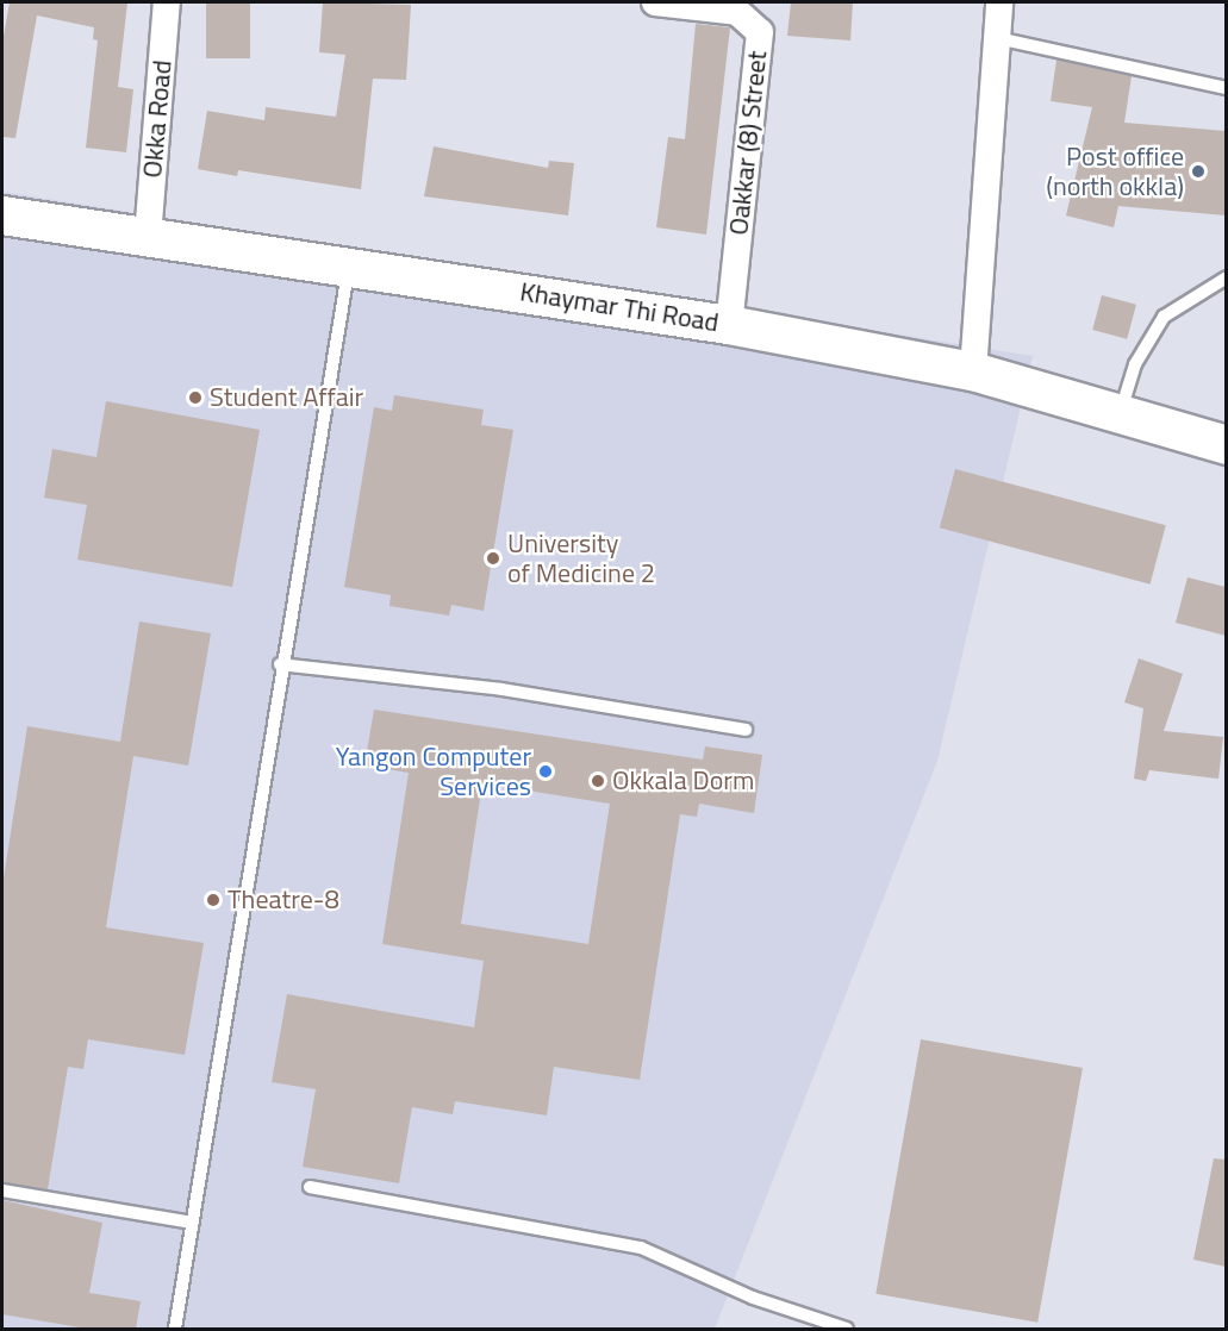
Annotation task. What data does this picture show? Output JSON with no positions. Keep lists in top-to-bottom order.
{
  "streets": {
    "main road": ["Khaymar Thi Road"],
    "street": ["Okka Road", "Oakkar (8) Street"]
  },
  "crossings": [
    ["Okka Road", "Khaymar Thi Road"],
    ["Oakkar (8) Street", "Khaymar Thi Road"]
  ],
  "places": [
    "Post office (north okkla)",
    "Student Affair",
    "University of Medicine 2",
    "Yangon Computer Services",
    "Okkala Dorm",
    "Theatre-8"
  ]
}
